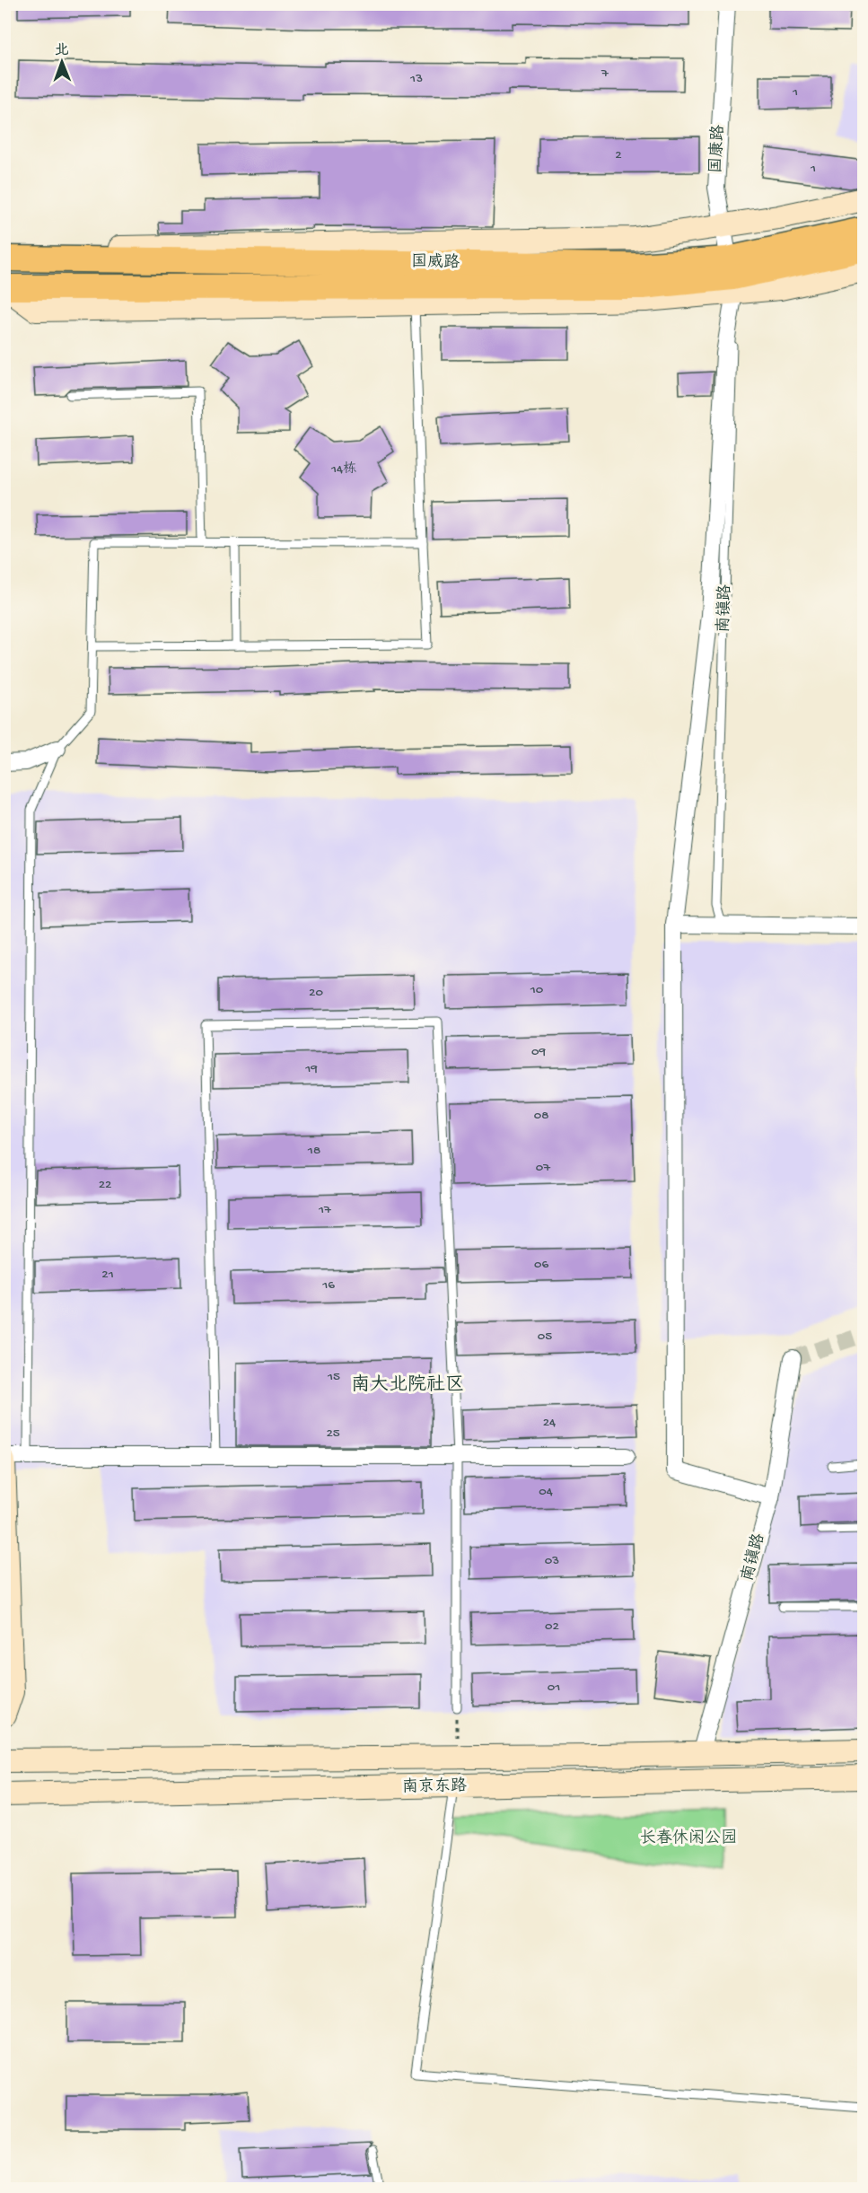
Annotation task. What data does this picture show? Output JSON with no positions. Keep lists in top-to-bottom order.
{
  "streets": {
    "main road": ["国威路", "南京东路"],
    "street": ["国康路", "南镇路"]
  },
  "crossings": [
    ["国康路", "国威路"],
    ["国康路", "南镇路"],
    ["国威路", "南镇路"],
    ["南镇路", "南京东路"]
  ],
  "districts": ["南大北院社区"],
  "parks": ["长春休闲公园"],
  "house_numbers": [
    "7",
    "13",
    "1",
    "2",
    "1",
    "14栋",
    "10",
    "20",
    "09",
    "19",
    "08",
    "18",
    "07",
    "22",
    "17",
    "06",
    "21",
    "16",
    "05",
    "15",
    "24",
    "25",
    "04",
    "03",
    "02",
    "01"
  ],
  "north": "top"
}
